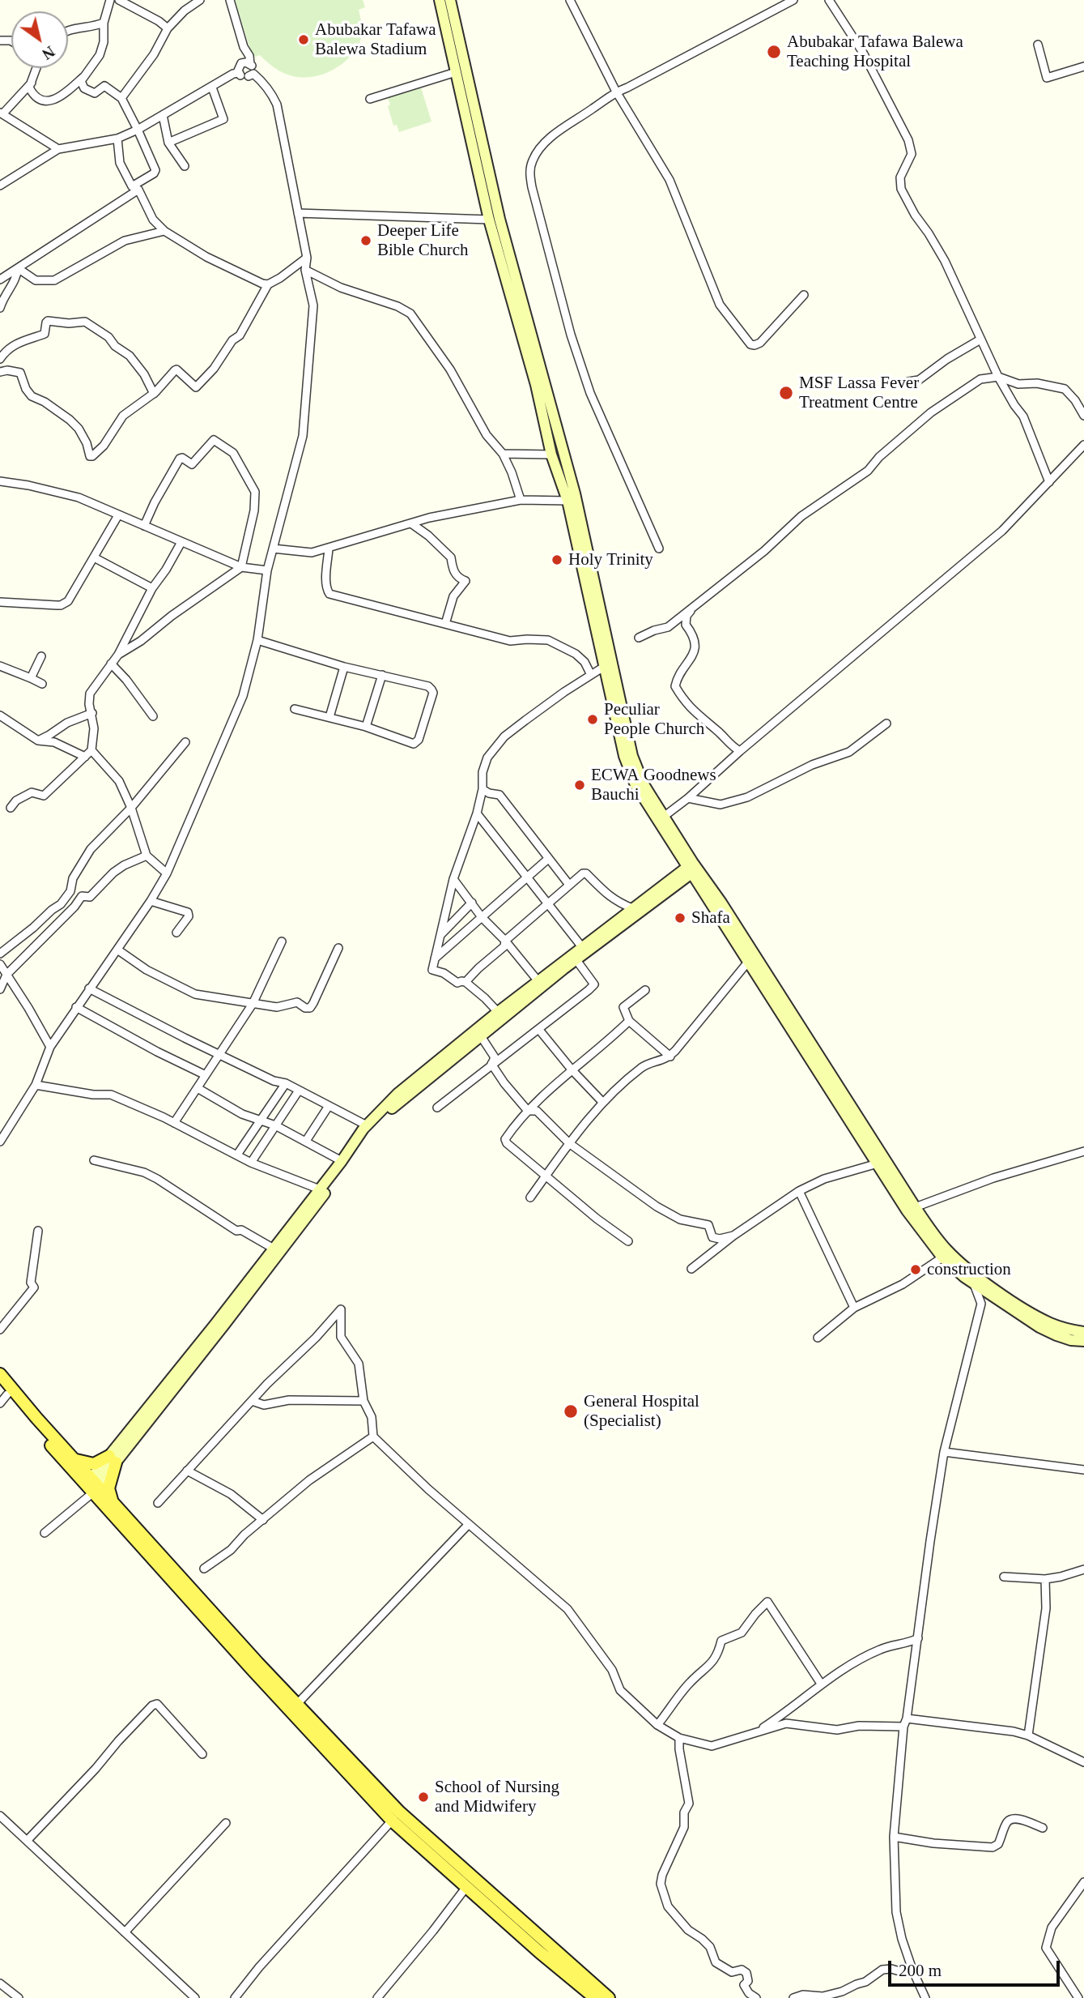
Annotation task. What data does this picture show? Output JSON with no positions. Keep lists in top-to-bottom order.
{
  "places": [
    "Abubakar Tafawa Balewa Stadium",
    "Abubakar Tafawa Balewa Teaching Hospital",
    "Deeper Life Bible Church",
    "MSF Lassa Fever Treatment Centre",
    "Holy Trinity",
    "Peculiar People Church",
    "ECWA Goodnews Bauchi",
    "Shafa",
    "construction",
    "General Hospital (Specialist)",
    "School of Nursing and Midwifery"
  ],
  "scale_bar": "200 m",
  "north": "bottom right"
}
